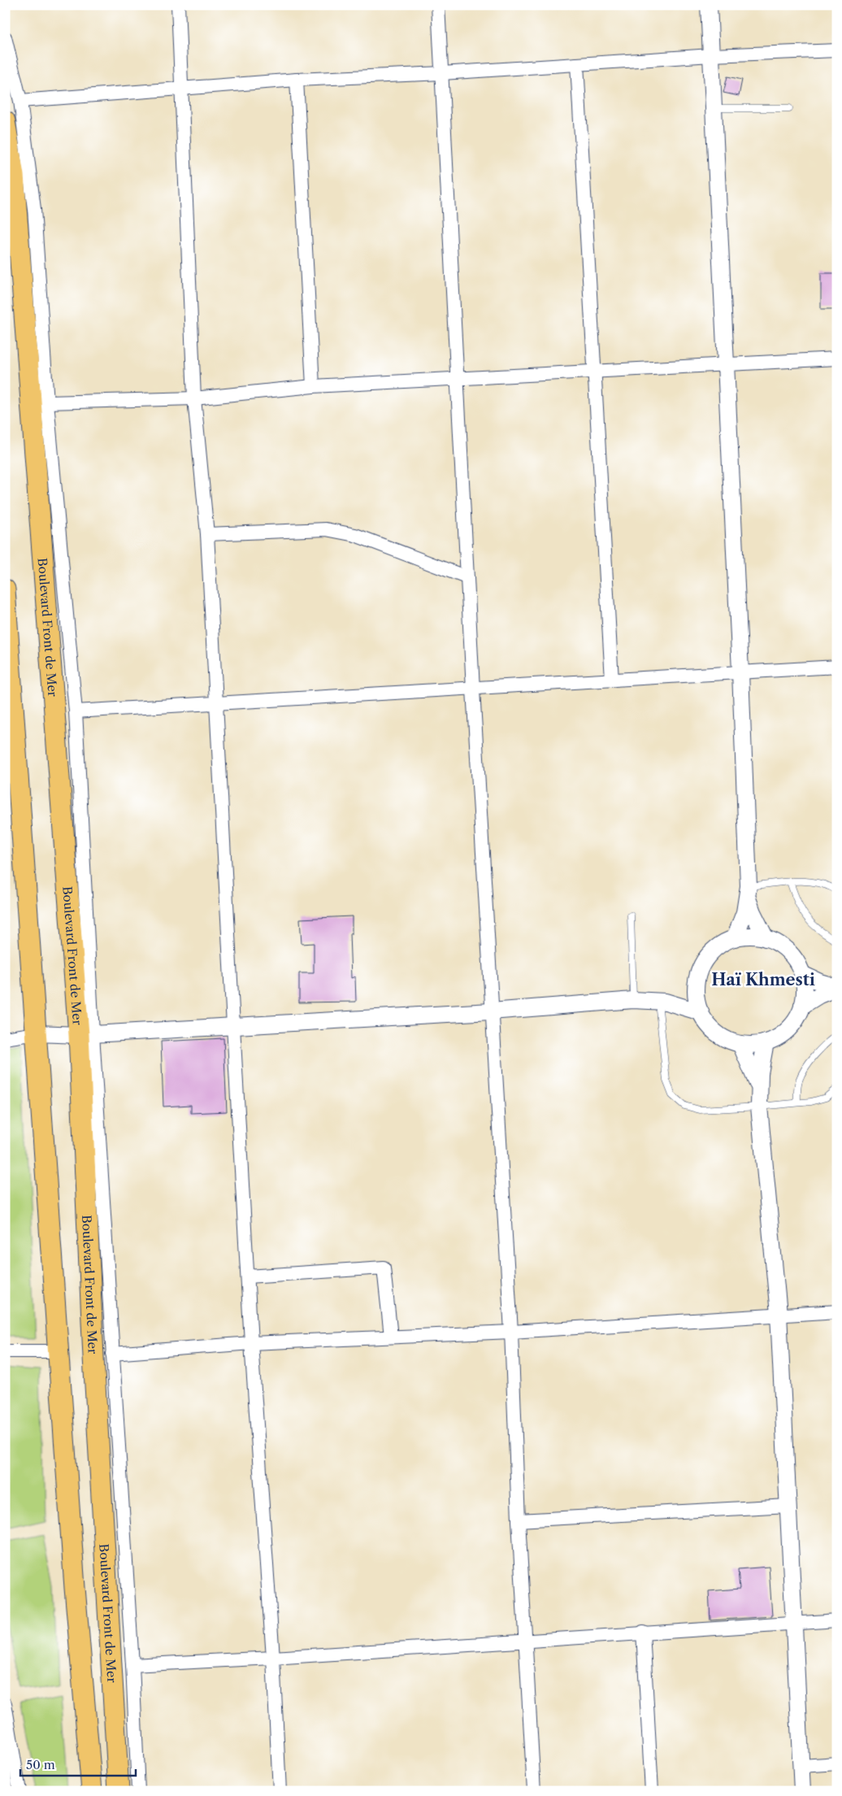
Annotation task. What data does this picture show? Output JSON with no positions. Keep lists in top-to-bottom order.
{
  "streets": {
    "main road": ["Boulevard Front de Mer"]
  },
  "districts": ["Haï Khmesti"],
  "scale_bar": "50 m"
}
